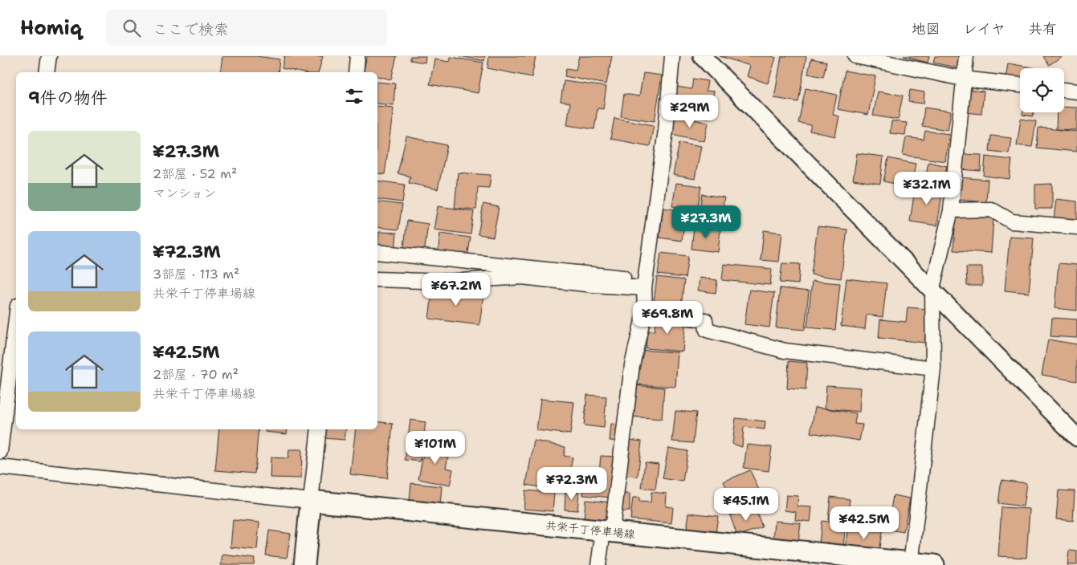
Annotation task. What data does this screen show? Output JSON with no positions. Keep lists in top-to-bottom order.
{
  "streets": {
    "main road": ["共栄千丁停車場線"]
  },
  "page": {
    "header": "Homiq",
    "search": "ここで検索",
    "nav": ["地図", "レイヤ", "共有"],
    "heading": "9件の物件",
    "price": [
      "¥29M",
      "¥32.1M",
      "¥27.3M",
      "¥67.2M",
      "¥69.8M",
      "¥101M",
      "¥72.3M",
      "¥45.1M",
      "¥42.5M"
    ],
    "list": [
      {
        "name": "¥27.3M",
        "note": "2部屋 · 52 m² · マンション"
      },
      {
        "name": "¥72.3M",
        "note": "3部屋 · 113 m² · 共栄千丁停車場線"
      },
      {
        "name": "¥42.5M",
        "note": "2部屋 · 70 m² · 共栄千丁停車場線"
      }
    ]
  }
}
